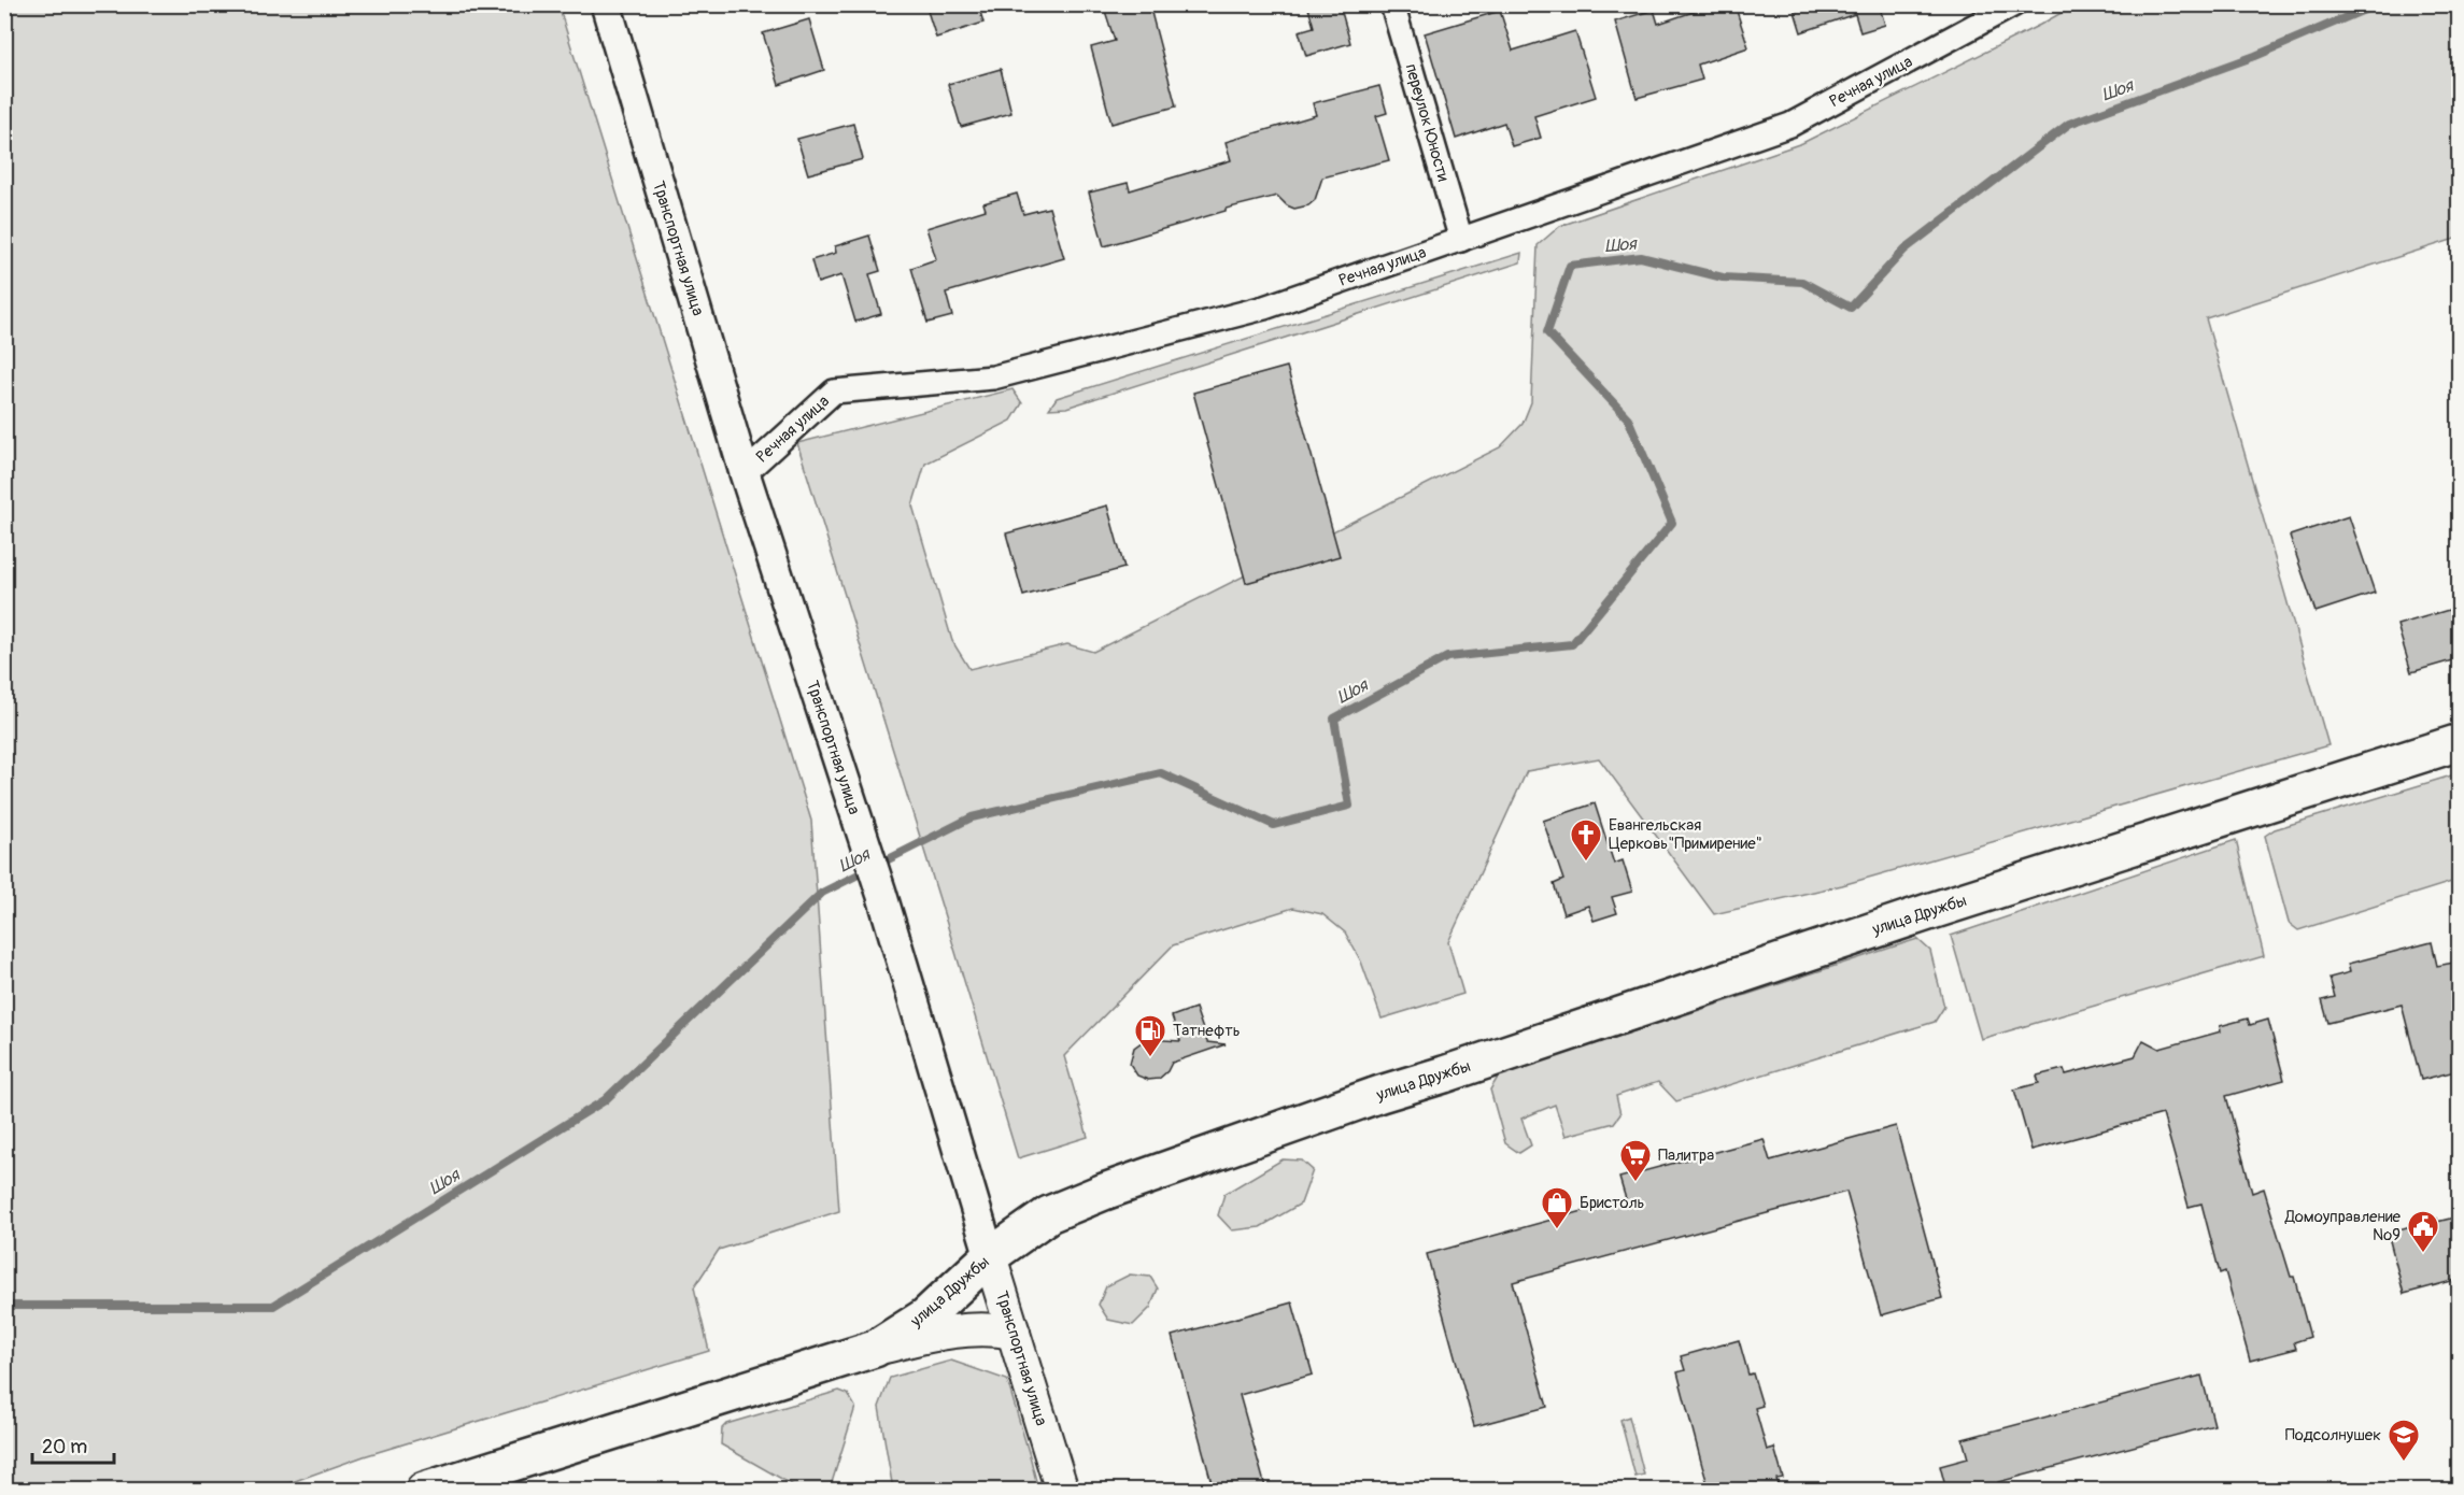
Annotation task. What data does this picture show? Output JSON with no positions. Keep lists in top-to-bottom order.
{
  "streets": {
    "main road": ["Транспортная улица", "улица Дружбы"],
    "street": ["Речная улица", "переулок Юности"]
  },
  "crossings": [
    ["Речная улица", "переулок Юности"],
    ["Речная улица", "Транспортная улица"],
    ["Транспортная улица", "улица Дружбы"]
  ],
  "water": ["Шоя"],
  "places": {
    "church": ["Евангельская Церковь\"Примирение\""],
    "fuel station": ["Татнефть"],
    "supermarket": ["Палитра"],
    "shop": ["Бристоль"],
    "public building": ["Домоуправление №9"],
    "school or university": ["Подсолнушек"]
  },
  "scale_bar": "20 m"
}
